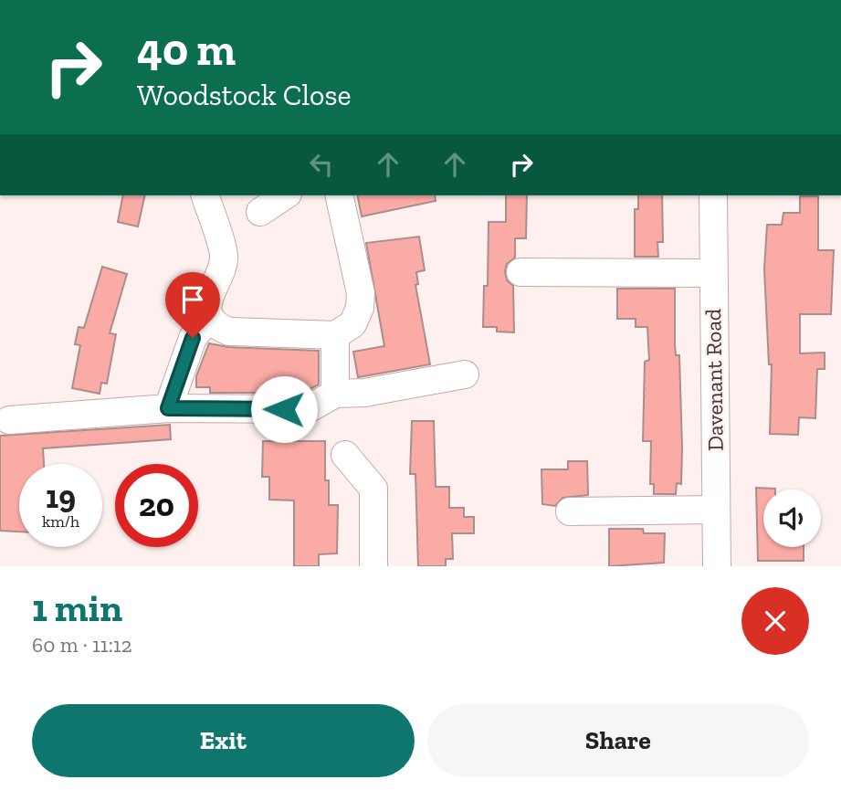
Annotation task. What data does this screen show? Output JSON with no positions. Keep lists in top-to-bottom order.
{
  "streets": {
    "street": ["Davenant Road"]
  },
  "page": {
    "turn": ["40 m", "Woodstock Close"],
    "speed": "19 km/h",
    "limit": "20",
    "heading": ["1 min", "60 m · 11:12"],
    "buttons": ["Exit", "Share"]
  }
}
